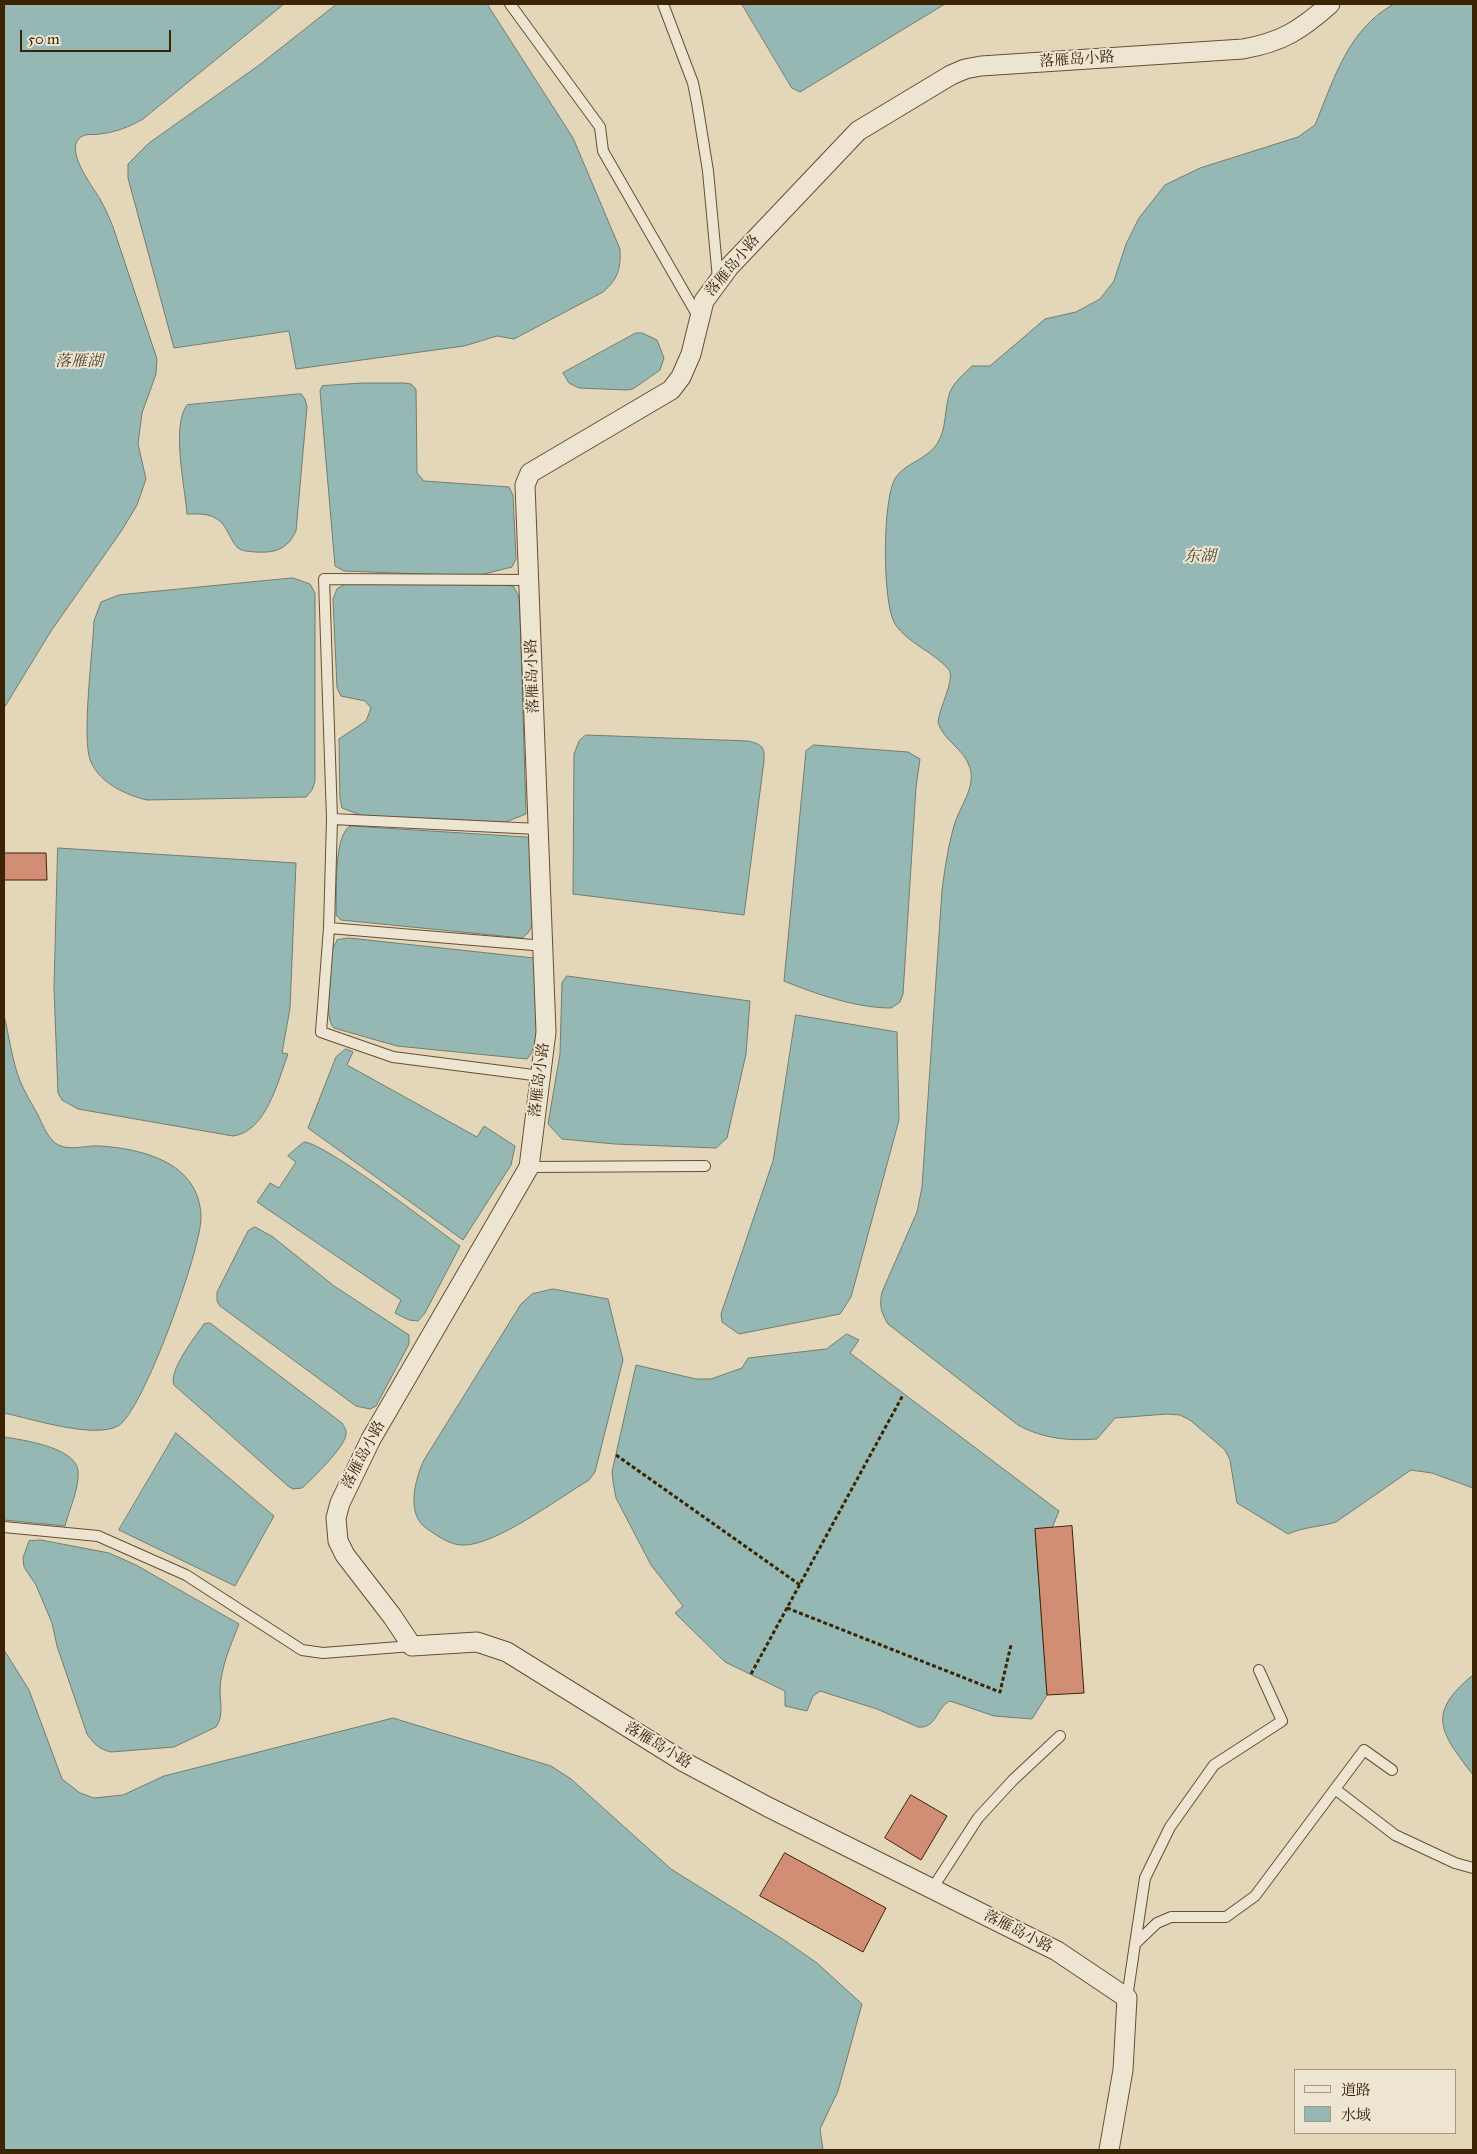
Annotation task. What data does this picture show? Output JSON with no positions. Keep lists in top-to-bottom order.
{
  "streets": {
    "street": ["落雁岛小路"]
  },
  "water": ["落雁湖", "东湖"],
  "legend": ["道路", "水域"],
  "scale_bar": "50 m"
}
